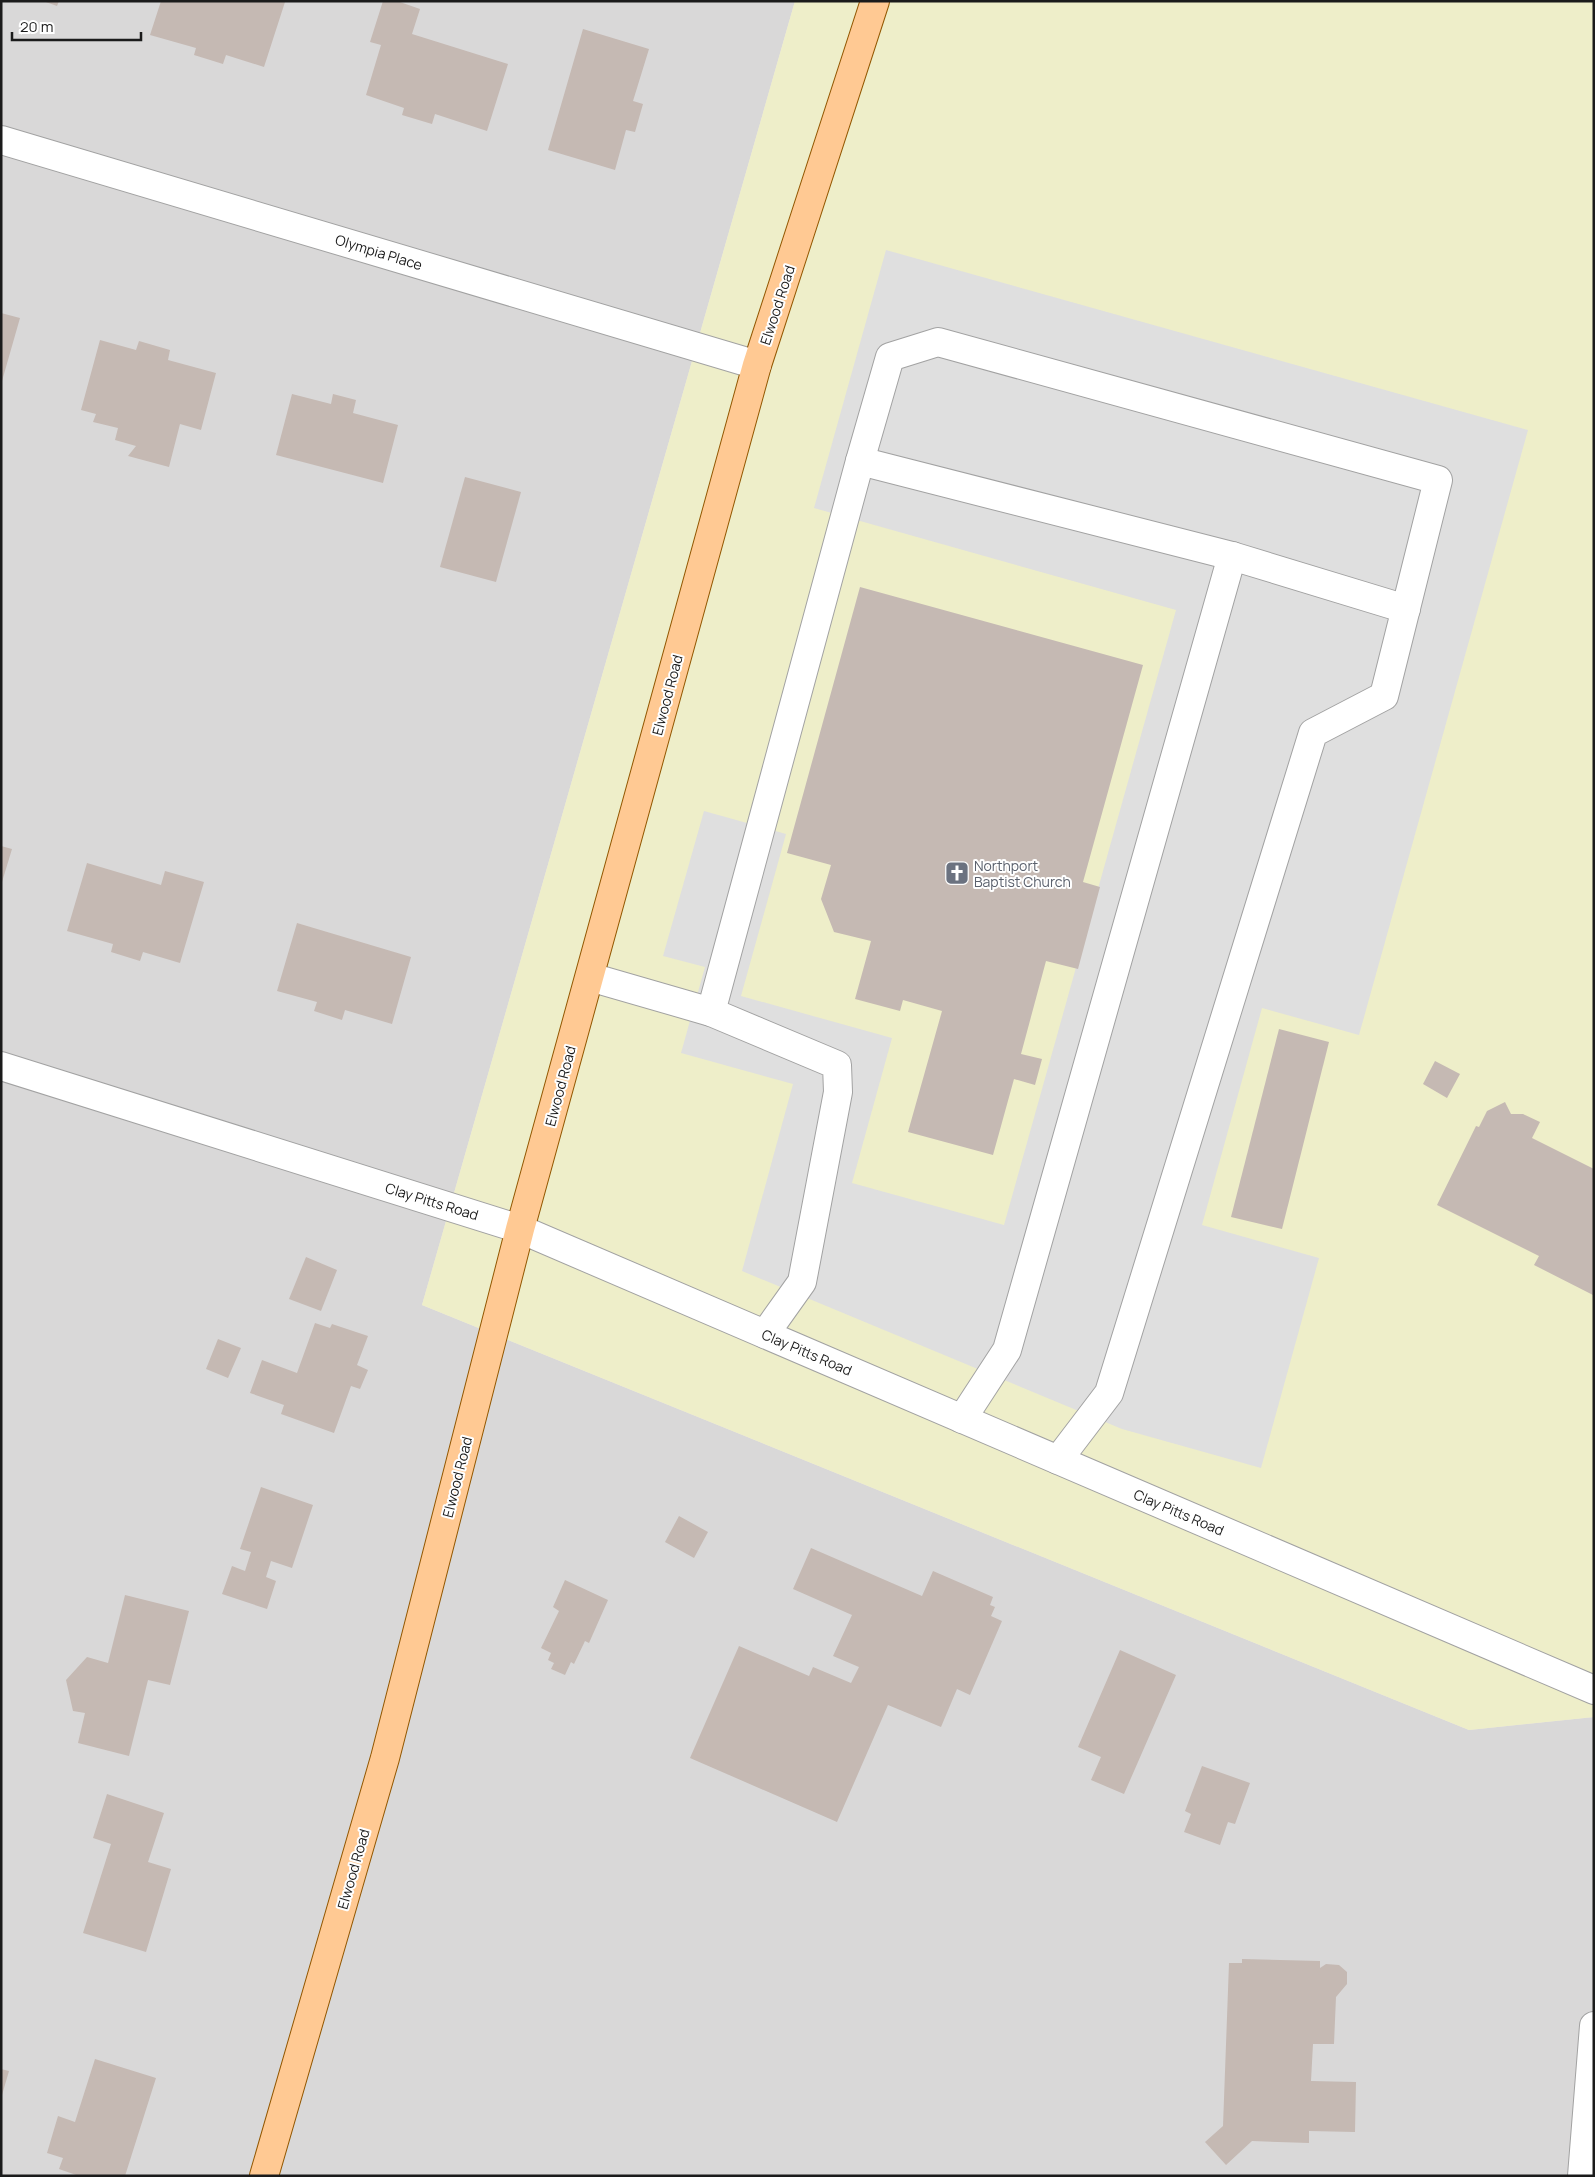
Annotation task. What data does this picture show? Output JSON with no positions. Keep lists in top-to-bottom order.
{
  "streets": {
    "main road": ["Elwood Road"],
    "street": ["Olympia Place", "Clay Pitts Road"]
  },
  "crossings": [
    ["Olympia Place", "Elwood Road"],
    ["Elwood Road", "Clay Pitts Road"]
  ],
  "places": {
    "church": ["Northport Baptist Church"]
  },
  "scale_bar": "20 m"
}
